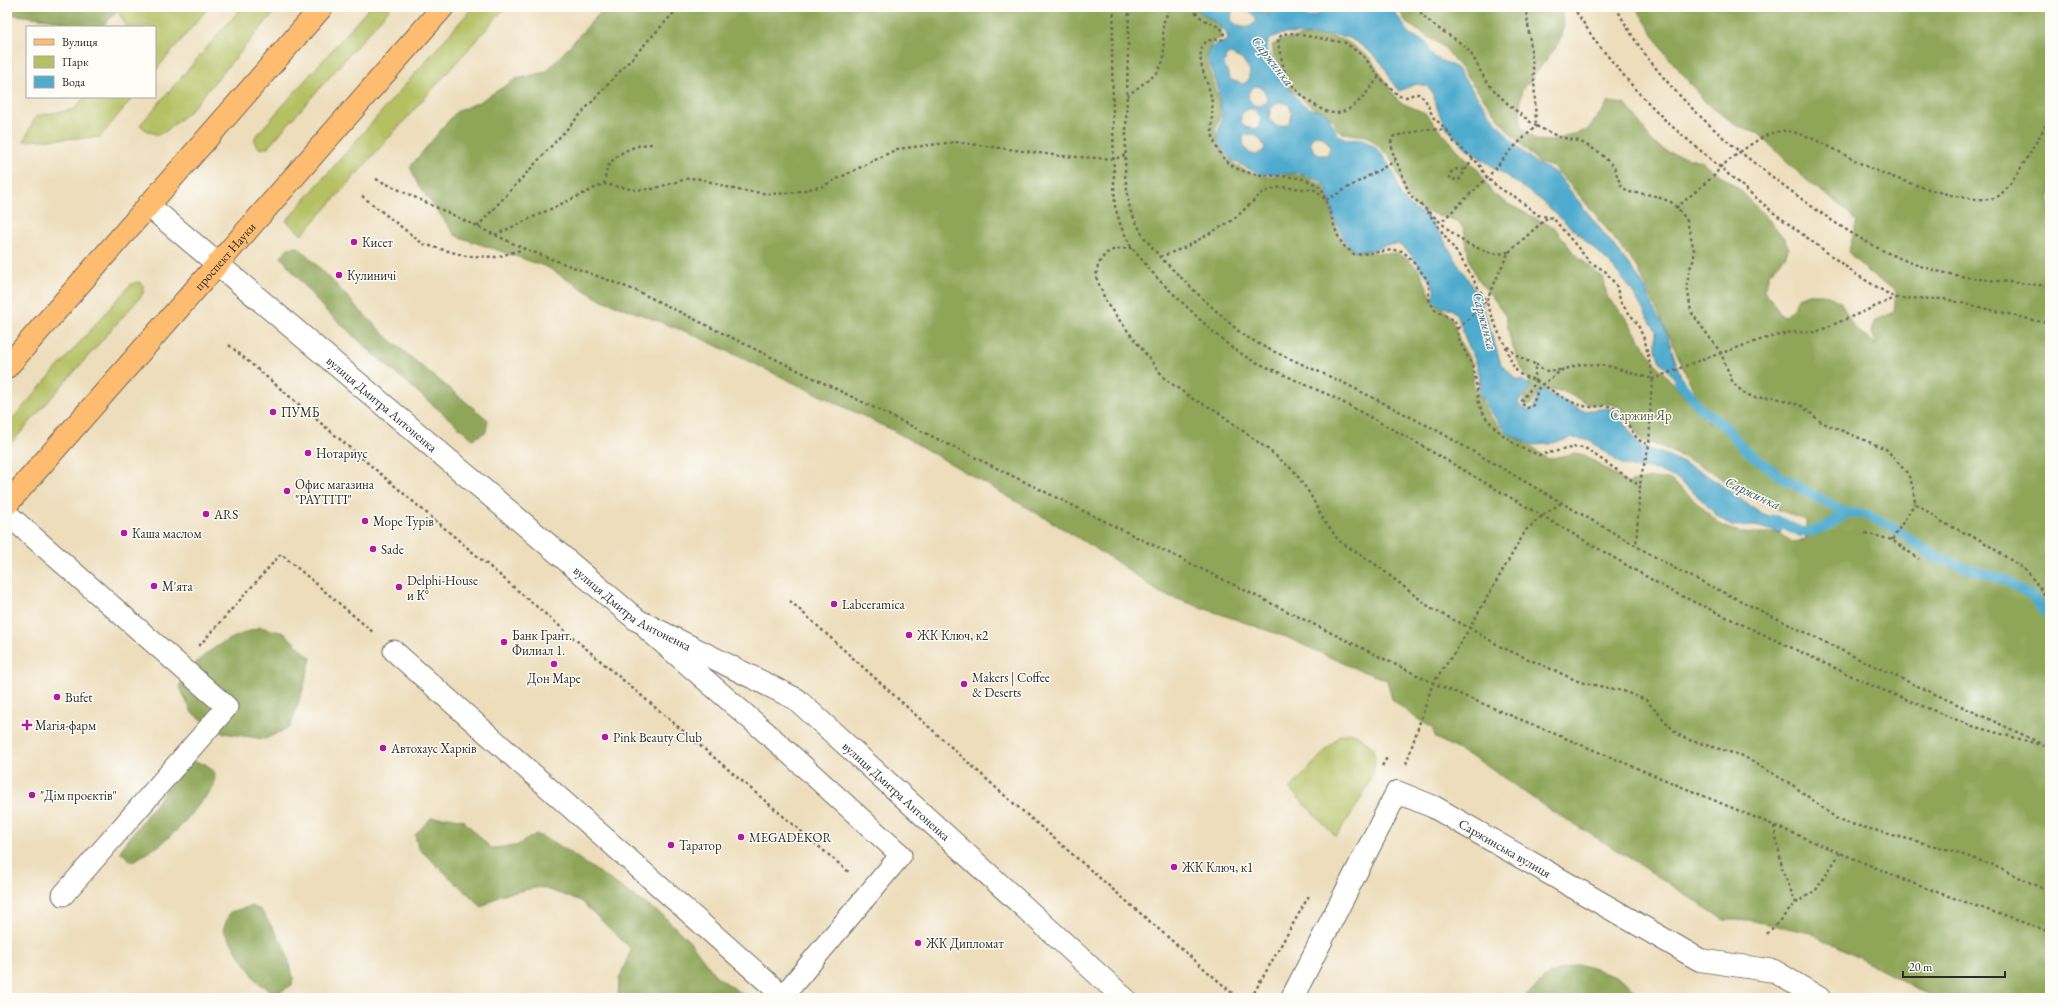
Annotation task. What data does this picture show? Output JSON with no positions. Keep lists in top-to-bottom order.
{
  "streets": {
    "main road": ["проспект Науки"],
    "street": ["вулиця Дмитра Антоненка", "Саржинська вулиця"]
  },
  "crossings": [
    ["проспект Науки", "вулиця Дмитра Антоненка"]
  ],
  "water": ["Саржинка"],
  "parks": ["Саржин Яр"],
  "places": {
    "other": [
      "Кисет",
      "Кулиничі",
      "ПУМБ",
      "Нотариус",
      "Офис магазина \"PAYTITI\"",
      "ARS",
      "Море Турів",
      "Каша маслом",
      "Sade",
      "М'ята",
      "Delphi-House и К°",
      "Labceramica",
      "ЖК Ключ, к2",
      "Банк Грант. Филиал 1.",
      "Дон Маре",
      "Makers | Coffee & Deserts",
      "Bufet",
      "Pink Beauty Club",
      "Автохаус Харків",
      "\"Дім проєктів\"",
      "MEGADEKOR",
      "Таратор",
      "ЖК Ключ, к1",
      "ЖК Дипломат"
    ],
    "health": ["Магія-фарм"]
  },
  "legend": ["Вулиця", "Парк", "Вода"],
  "scale_bar": "20 m"
}
